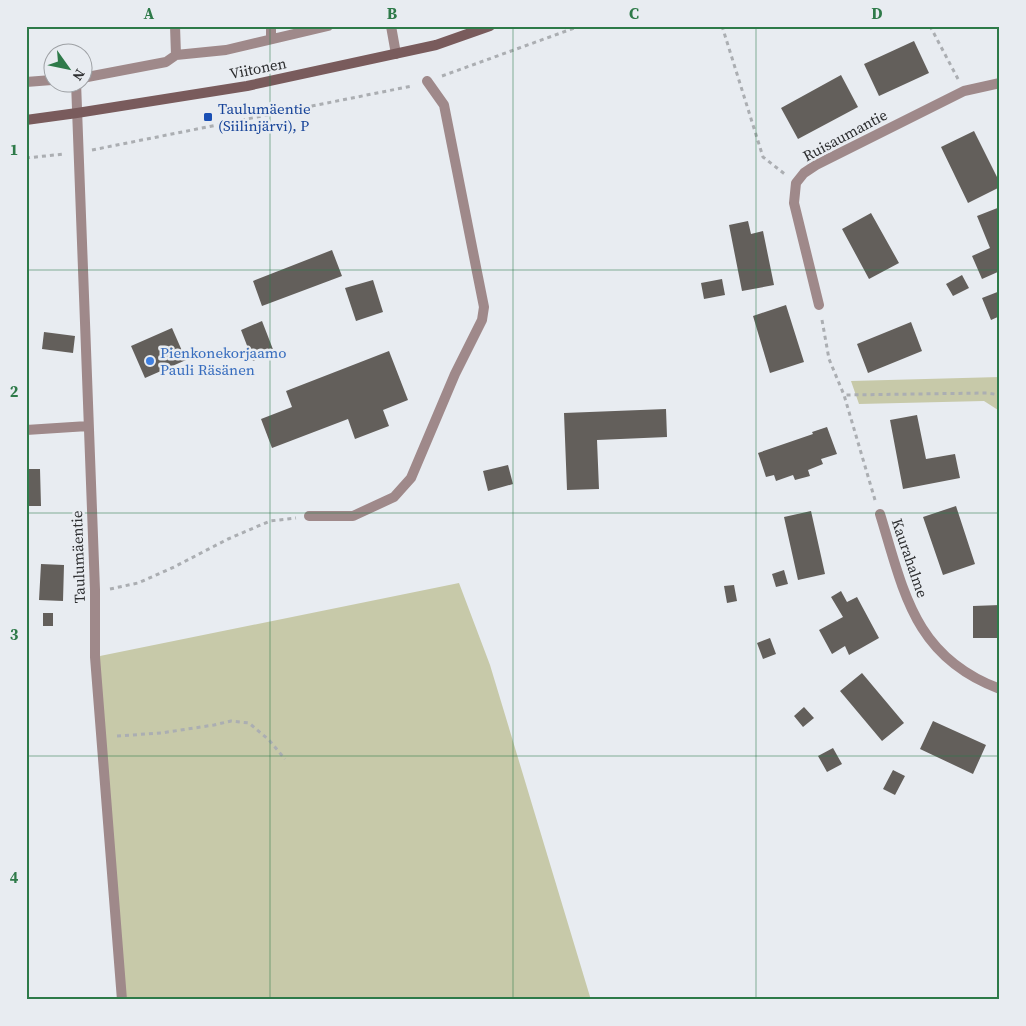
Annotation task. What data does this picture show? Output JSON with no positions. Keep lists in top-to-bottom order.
{
  "streets": {
    "main road": ["Viitonen"],
    "street": ["Ruisaumantie", "Taulumäentie", "Kaurahalme"]
  },
  "crossings": [
    ["Viitonen", "Taulumäentie"]
  ],
  "places": {
    "transit": ["Taulumäentie (Siilinjärvi), P"],
    "other": ["Pienkonekorjaamo Pauli Räsänen"]
  },
  "north": "bottom right",
  "grid": {
    "columns": [
      "A",
      "B",
      "C",
      "D"
    ],
    "rows": [
      "1",
      "2",
      "3",
      "4"
    ]
  }
}
